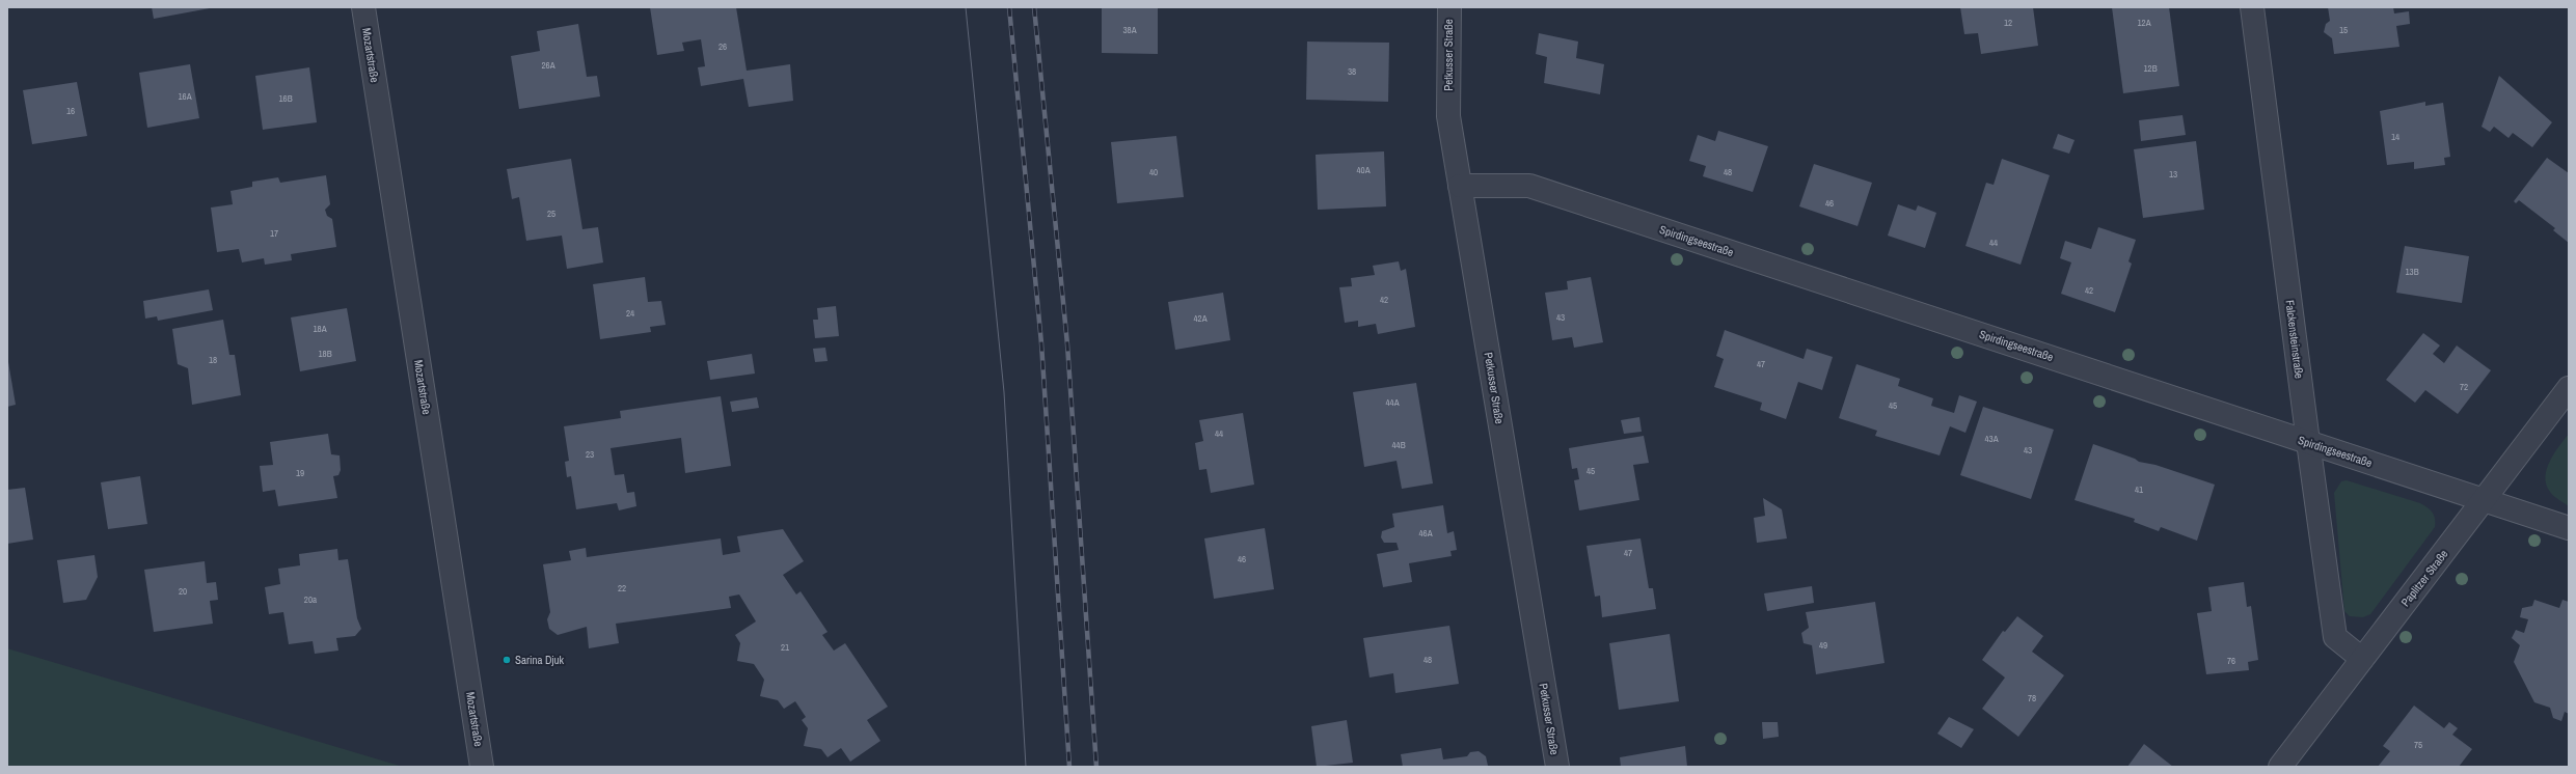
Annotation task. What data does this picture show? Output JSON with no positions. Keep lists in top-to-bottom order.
{
  "streets": {
    "street": [
      "Mozartstraße",
      "Petkusser Straße",
      "Spirdingseestraße",
      "Falckensteinstraße",
      "Paplitzer Straße"
    ]
  },
  "crossings": [
    ["Petkusser Straße", "Spirdingseestraße"],
    ["Spirdingseestraße", "Falckensteinstraße"],
    ["Spirdingseestraße", "Paplitzer Straße"],
    ["Falckensteinstraße", "Paplitzer Straße"]
  ],
  "places": ["Sarina Djuk"],
  "house_numbers": [
    "12",
    "12A",
    "38A",
    "15",
    "26",
    "26A",
    "12B",
    "38",
    "16A",
    "16B",
    "16",
    "14",
    "40A",
    "40",
    "48",
    "13",
    "46",
    "25",
    "17",
    "44",
    "13B",
    "42",
    "42",
    "24",
    "43",
    "42A",
    "18A",
    "18B",
    "18",
    "47",
    "72",
    "44A",
    "45",
    "44",
    "43A",
    "44B",
    "43",
    "23",
    "45",
    "19",
    "41",
    "46A",
    "47",
    "46",
    "22",
    "20",
    "20a",
    "49",
    "21",
    "48",
    "76",
    "78",
    "75"
  ]
}
